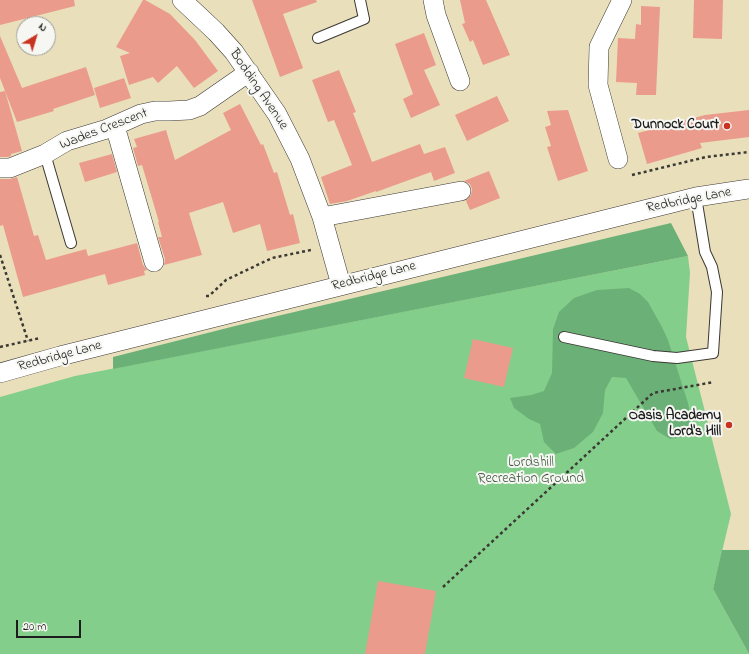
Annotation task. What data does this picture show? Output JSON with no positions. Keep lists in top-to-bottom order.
{
  "streets": {
    "street": ["Bodding Avenue", "Wades Crescent", "Redbridge Lane"]
  },
  "crossings": [
    ["Bodding Avenue", "Wades Crescent"],
    ["Bodding Avenue", "Redbridge Lane"]
  ],
  "parks": ["Lordshill Recreation Ground"],
  "places": ["Dunnock Court", "Oasis Academy Lord's Hill"],
  "scale_bar": "20 m",
  "north": "top right"
}
